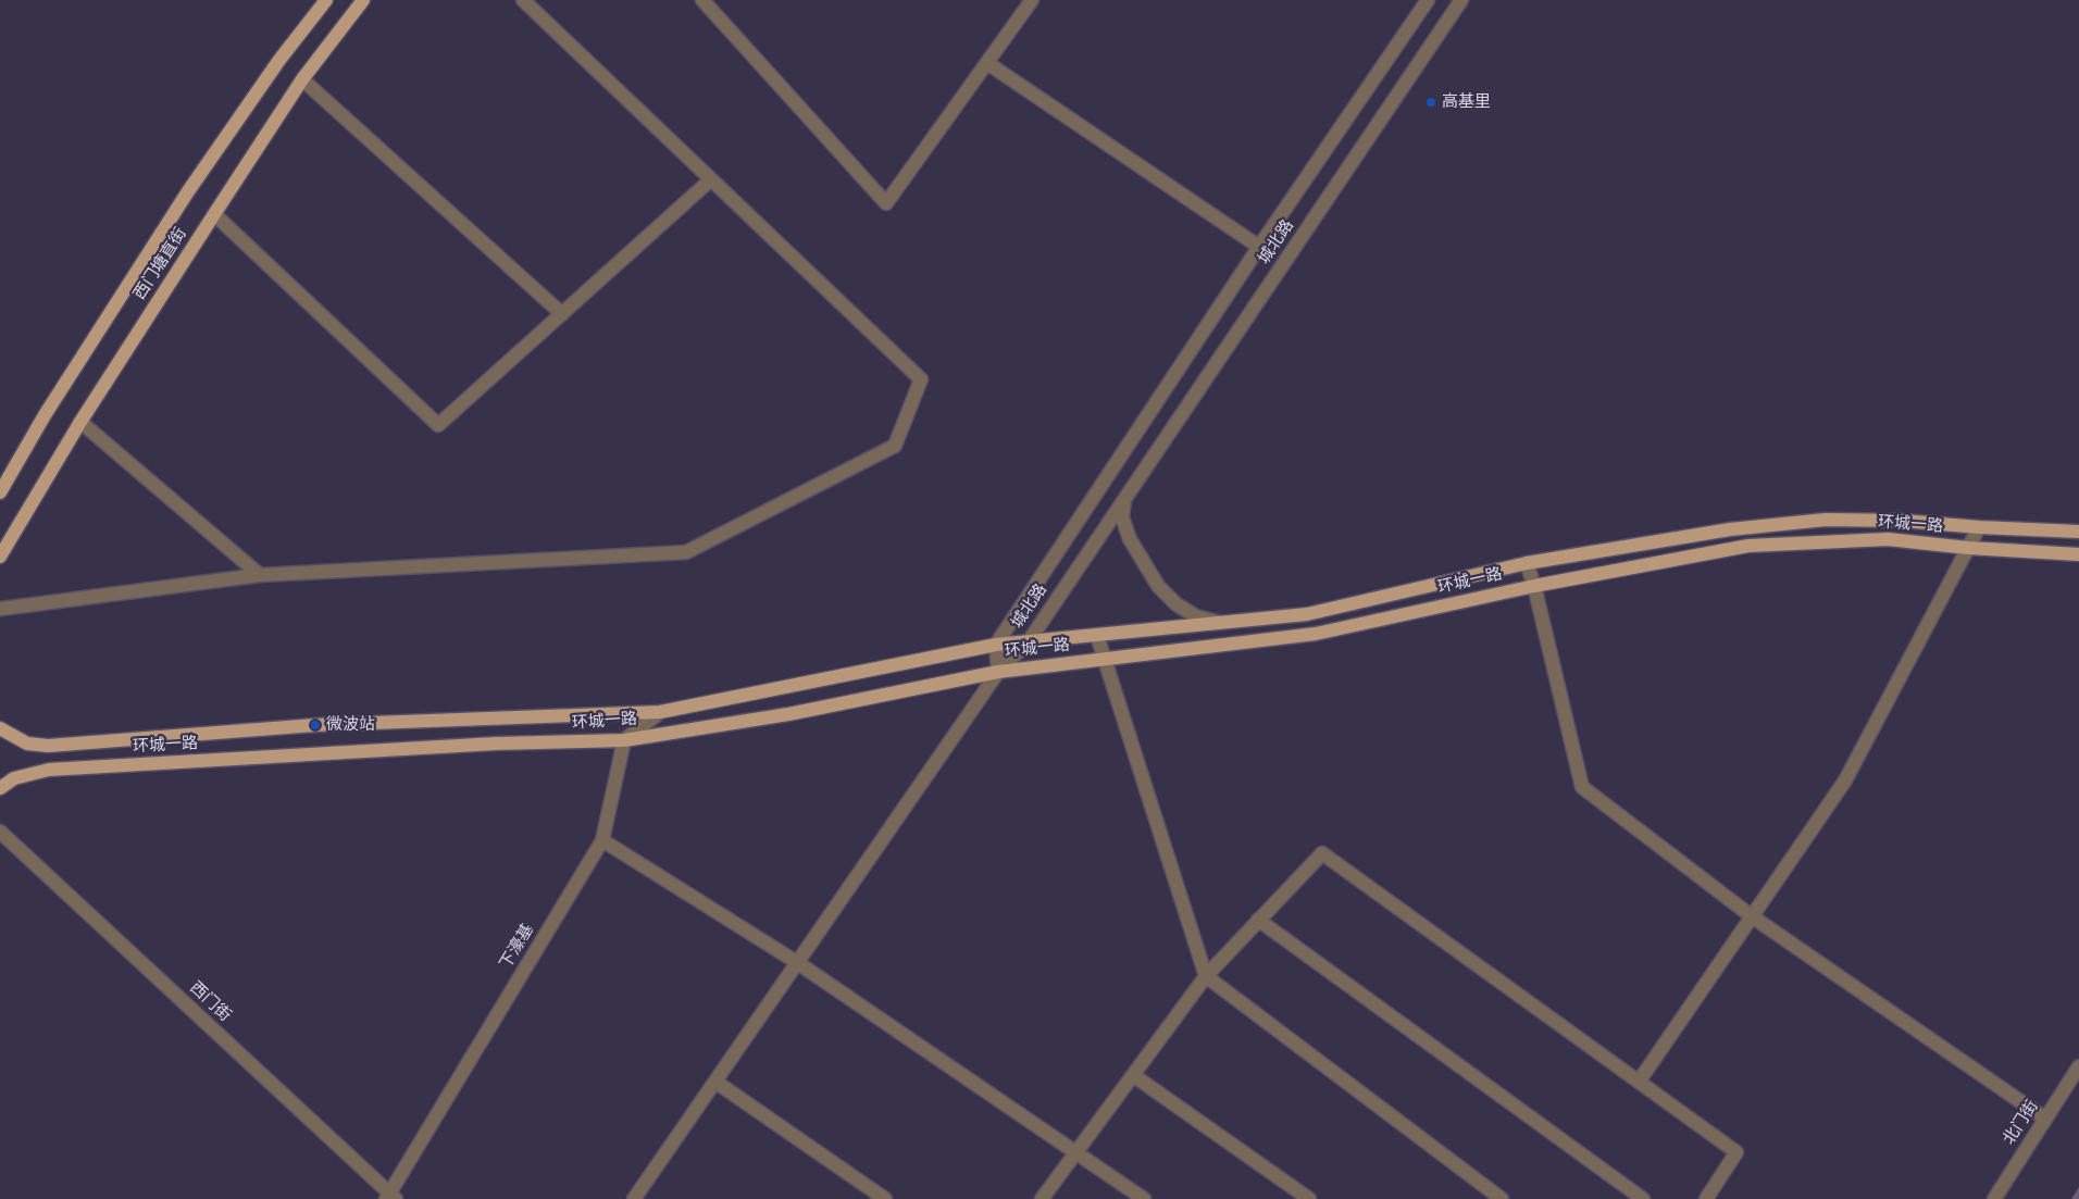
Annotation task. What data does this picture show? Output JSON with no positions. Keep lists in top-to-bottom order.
{
  "streets": {
    "main road": ["西门塘直街", "环城一路"],
    "street": [
      "城北路",
      "下濠基",
      "西门街",
      "北门街"
    ]
  },
  "crossings": [
    ["城北路", "环城一路"],
    ["环城一路", "下濠基"],
    ["下濠基", "西门街"]
  ],
  "places": ["高基里", "微波站"]
}
